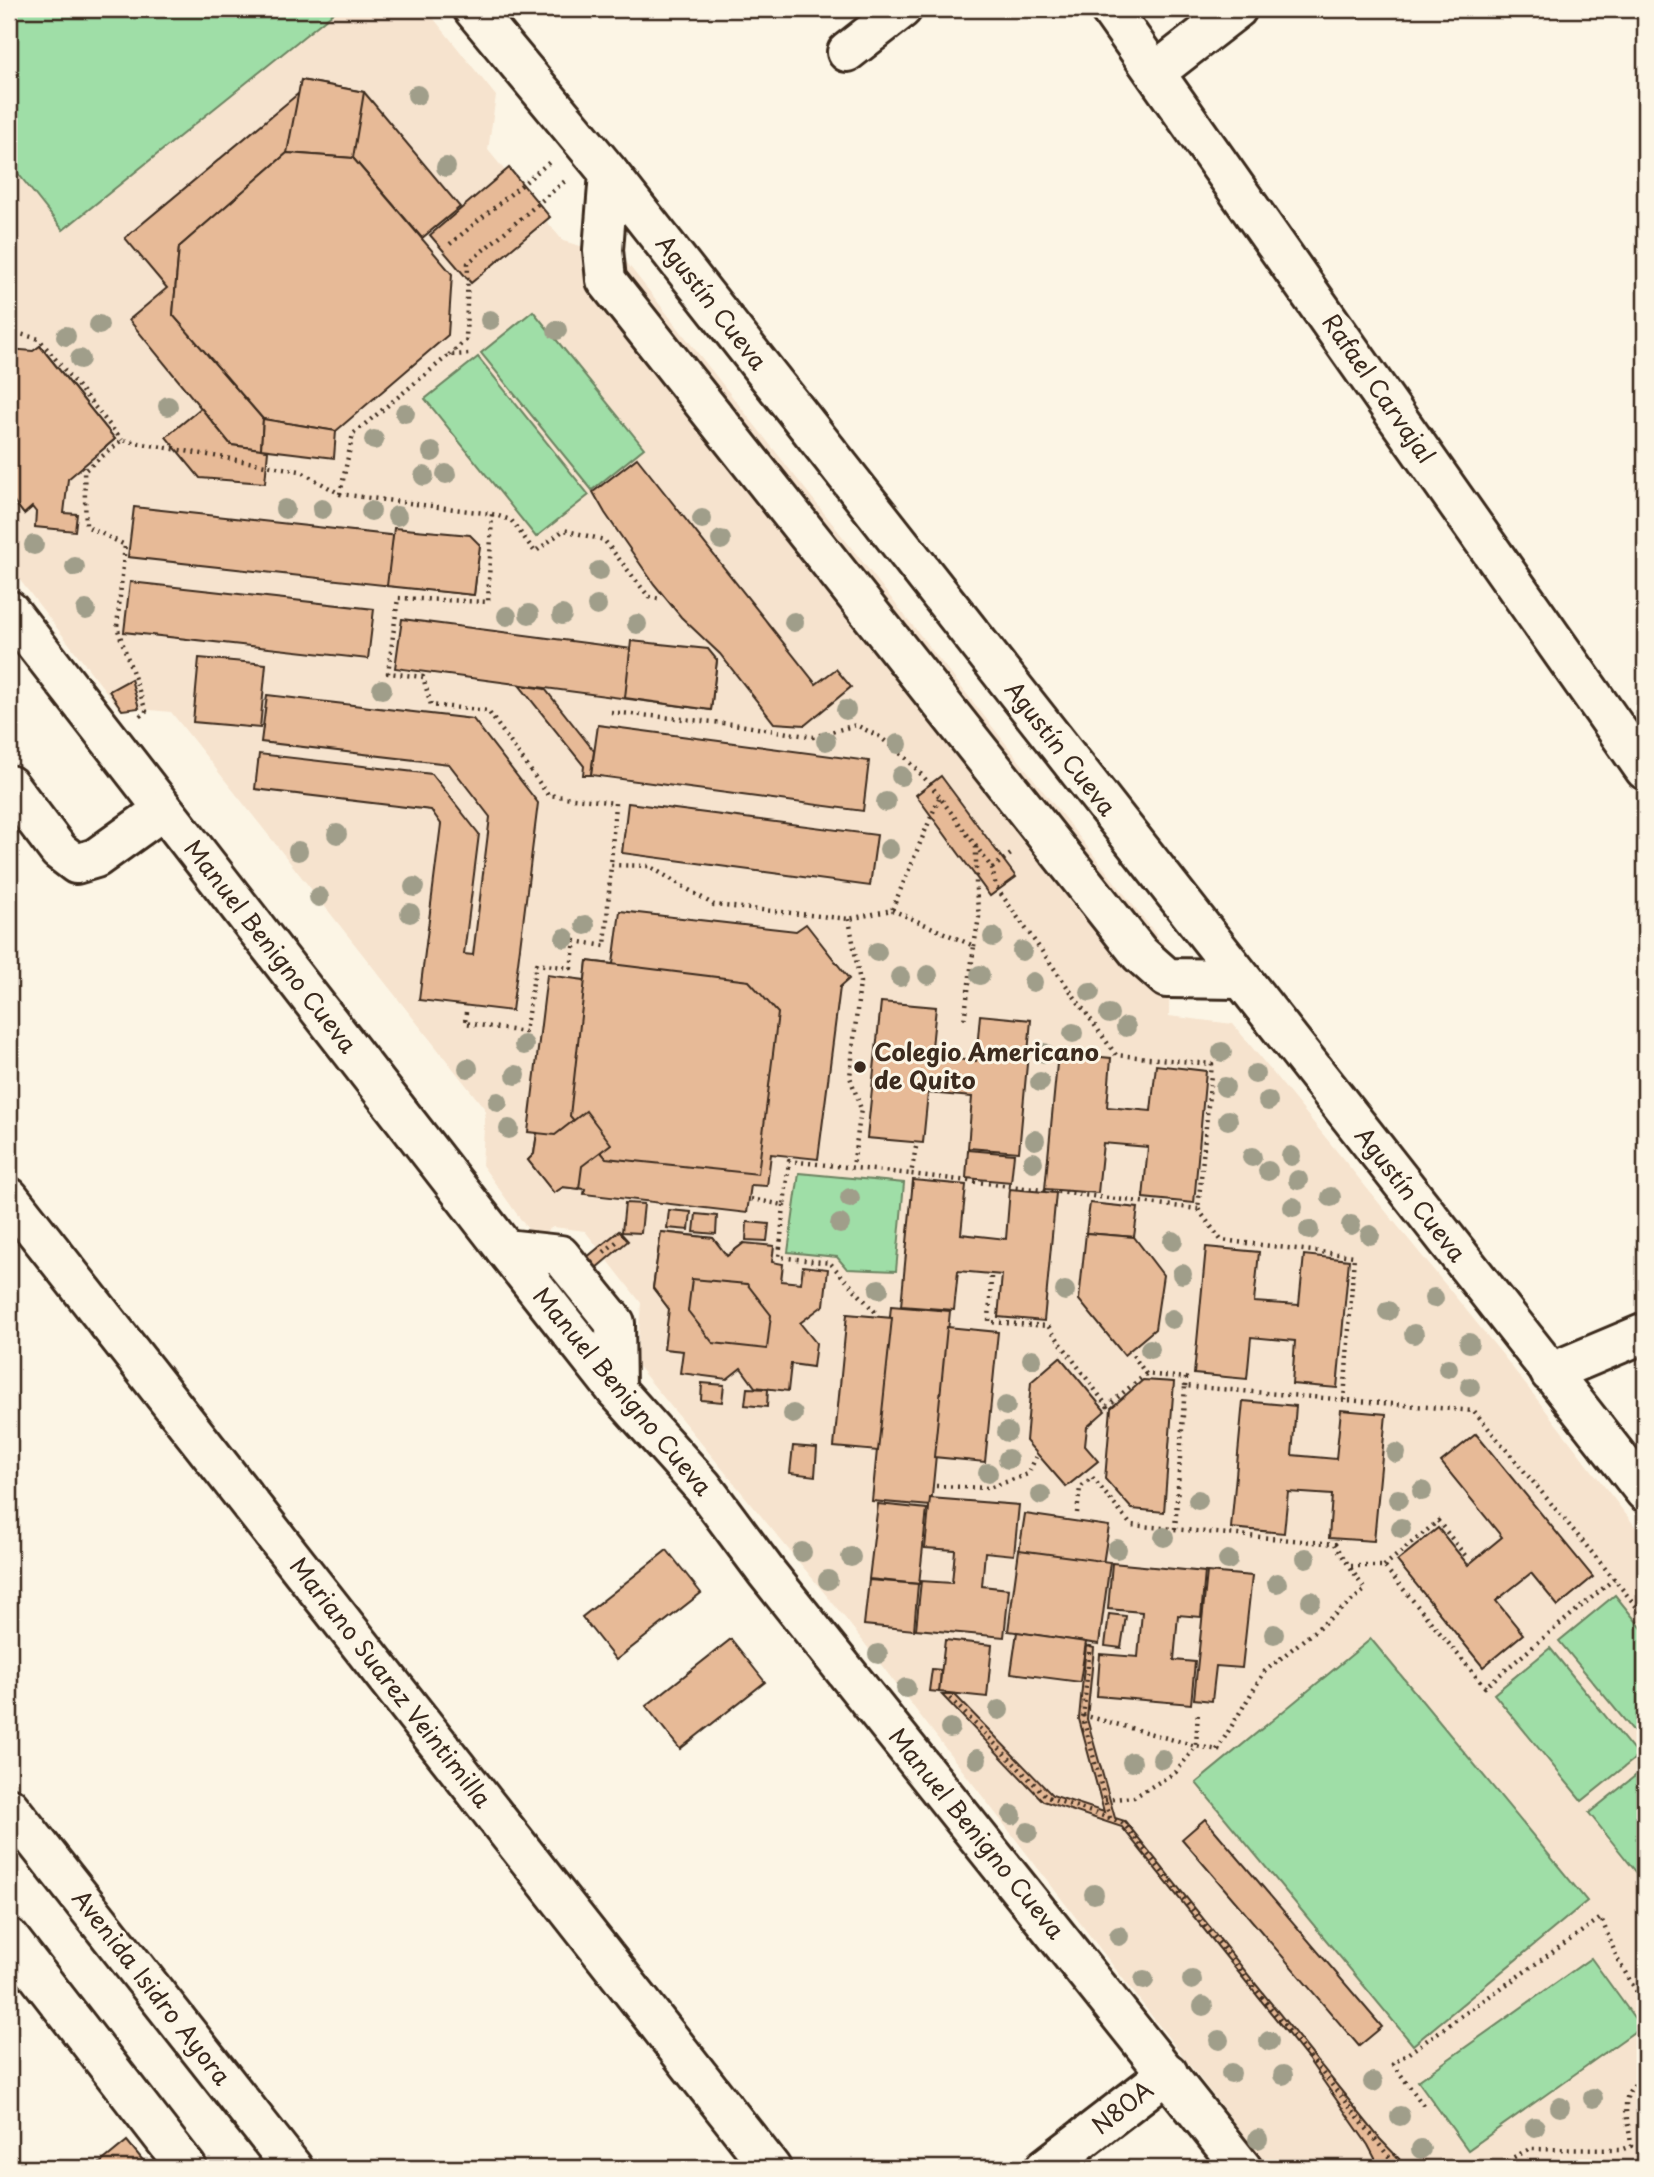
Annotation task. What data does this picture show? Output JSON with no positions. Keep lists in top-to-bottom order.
{
  "streets": {
    "street": [
      "Agustín Cueva",
      "Rafael Carvajal",
      "Manuel Benigno Cueva",
      "Mariano Suarez Veintimilla",
      "Avenida Isidro Ayora",
      "N80A"
    ]
  },
  "crossings": [
    ["Manuel Benigno Cueva", "N80A"]
  ],
  "places": ["Colegio Americano de Quito"]
}
